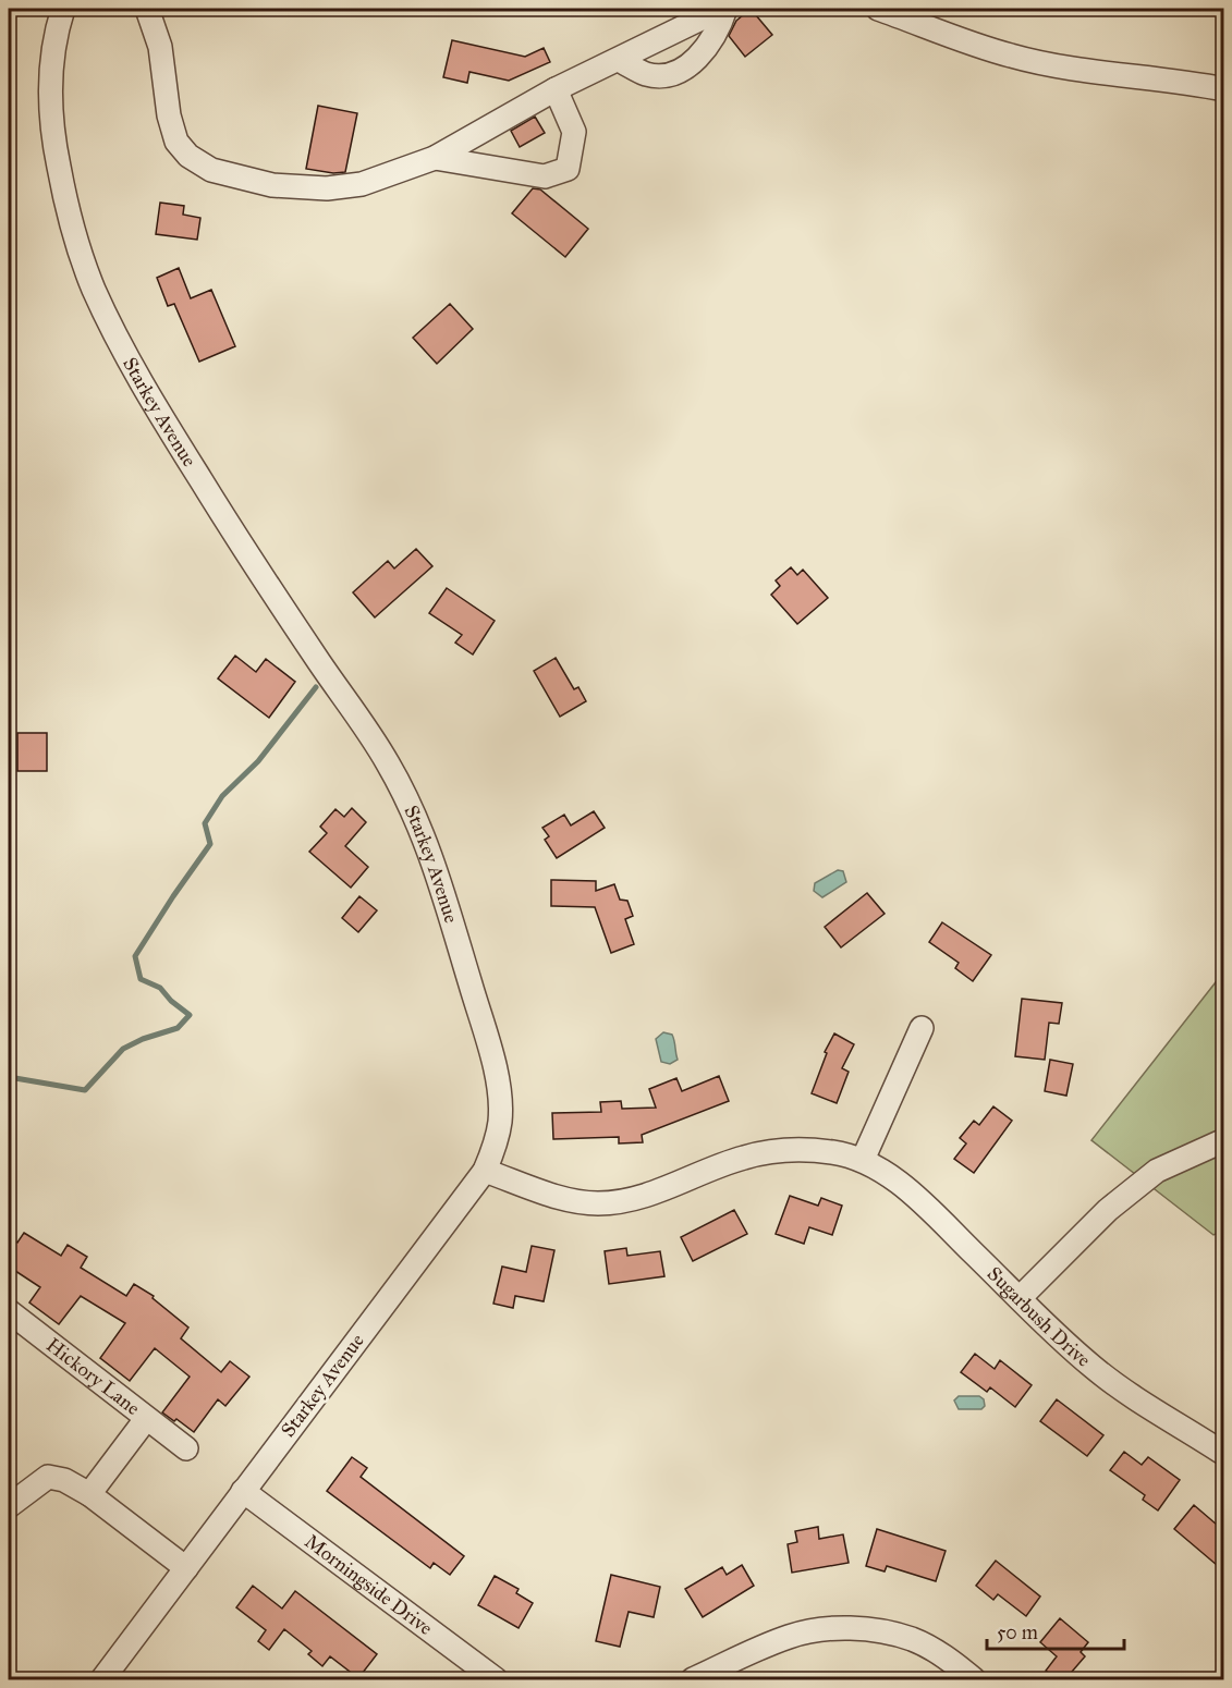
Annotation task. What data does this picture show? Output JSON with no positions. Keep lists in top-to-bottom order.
{
  "streets": {
    "street": [
      "Starkey Avenue",
      "Sugarbush Drive",
      "Hickory Lane",
      "Morningside Drive"
    ]
  },
  "crossings": [
    ["Starkey Avenue", "Sugarbush Drive"],
    ["Starkey Avenue", "Morningside Drive"]
  ],
  "scale_bar": "50 m"
}
